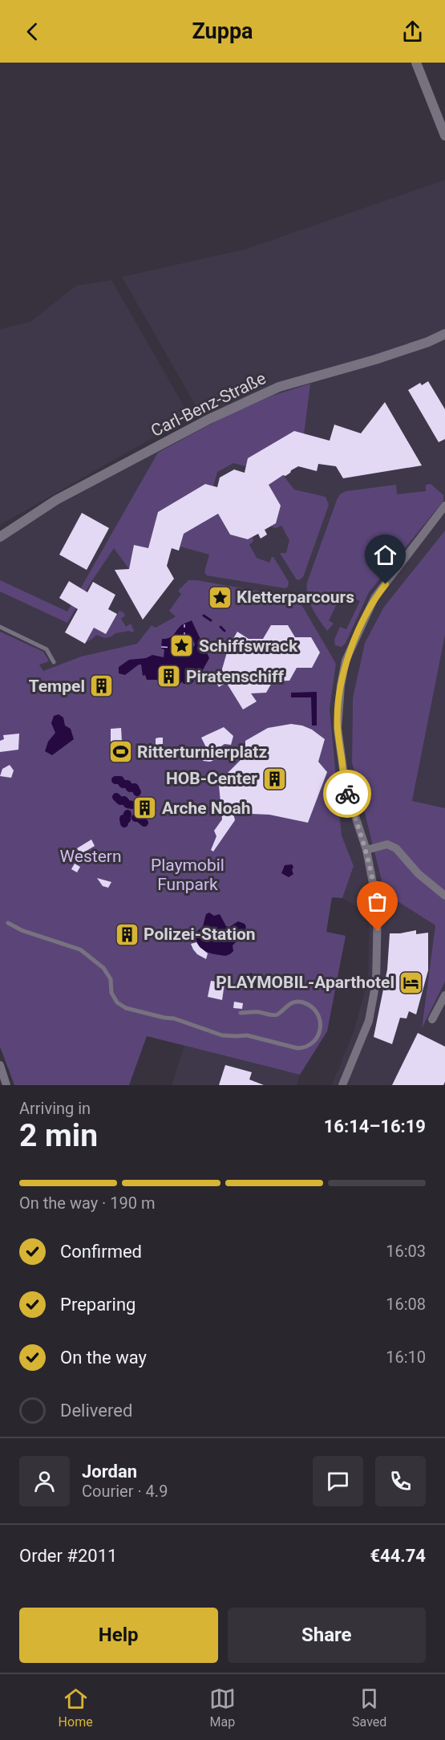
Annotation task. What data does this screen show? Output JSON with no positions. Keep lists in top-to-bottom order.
{
  "streets": {
    "street": ["Carl-Benz-Straße"]
  },
  "parks": ["Western", "Playmobil Funpark"],
  "places": {
    "place": ["Kletterparcours", "Schiffswrack"],
    "building": [
      "Piratenschiff",
      "Tempel",
      "HOB-Center",
      "Arche Noah",
      "Polizei-Station"
    ],
    "sports": ["Ritterturnierplatz"],
    "hotel": ["PLAYMOBIL-Aparthotel"]
  },
  "page": {
    "header": "Zuppa",
    "heading": ["2 min", "Arriving in", "16:14–16:19"],
    "panel": [
      "Jordan",
      "Courier · 4.9",
      "Order #2011",
      "€44.74"
    ],
    "bar": "On the way · 190 m",
    "list": [
      ["Confirmed", "16:03"],
      ["Preparing", "16:08"],
      ["On the way", "16:10"],
      "Delivered"
    ],
    "buttons": ["Help", "Share"],
    "tabs": ["Home", "Map", "Saved"]
  }
}
